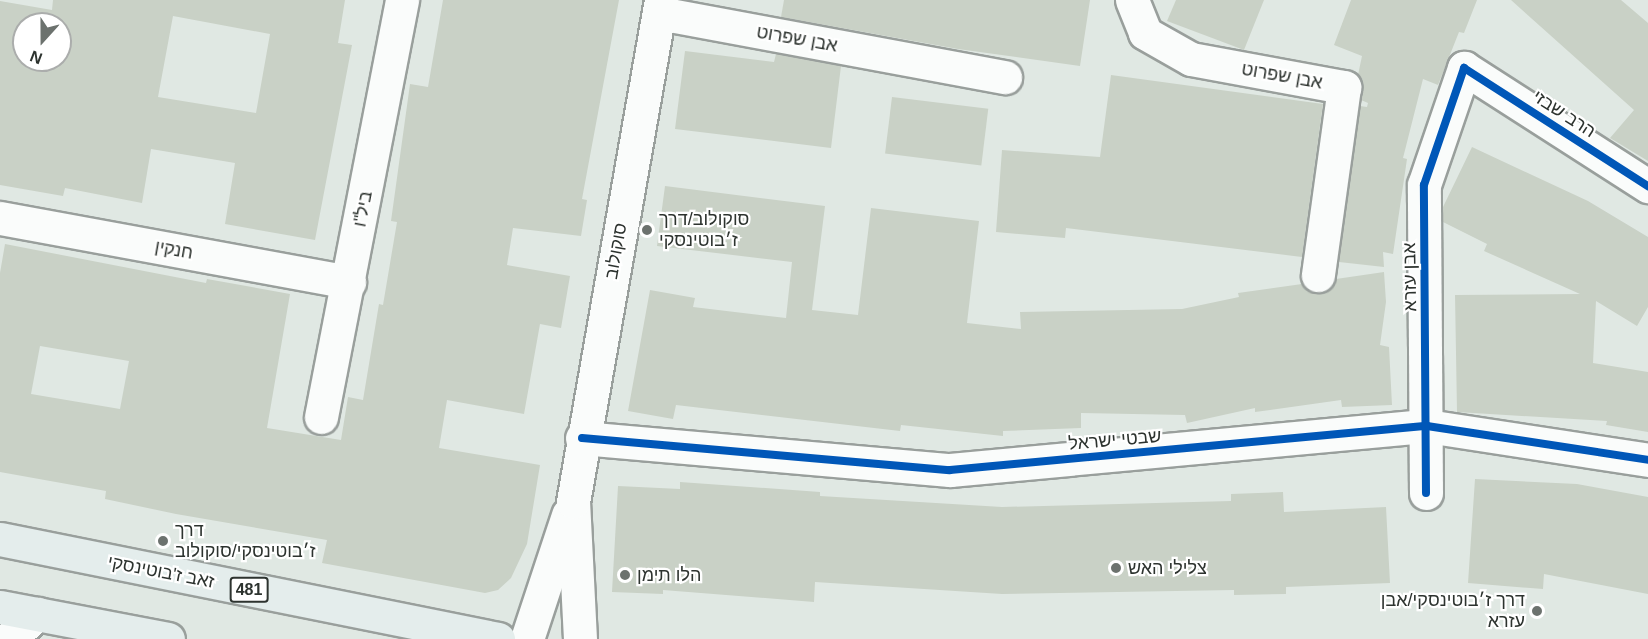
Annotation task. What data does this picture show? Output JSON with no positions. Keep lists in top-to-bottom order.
{
  "streets": {
    "main road": ["זאב ז'בוטינסקי", "481"],
    "street": [
      "אבן שפרוט",
      "הרב שבזי",
      "ביל\"ו",
      "חנקין",
      "סוקולוב",
      "אבן עזרא",
      "שבטי ישראל"
    ]
  },
  "crossings": [
    ["אבן שפרוט", "סוקולוב"],
    ["הרב שבזי", "אבן עזרא"],
    ["ביל\"ו", "חנקין"],
    ["סוקולוב", "שבטי ישראל"],
    ["אבן עזרא", "שבטי ישראל"]
  ],
  "places": [
    "סוקולוב/דרך ז׳בוטינסקי",
    "דרך ז׳בוטינסקי/סוקולוב",
    "צלילי האש",
    "הלו תימן",
    "דרך ז׳בוטינסקי/אבן עזרא"
  ],
  "north": "bottom"
}
